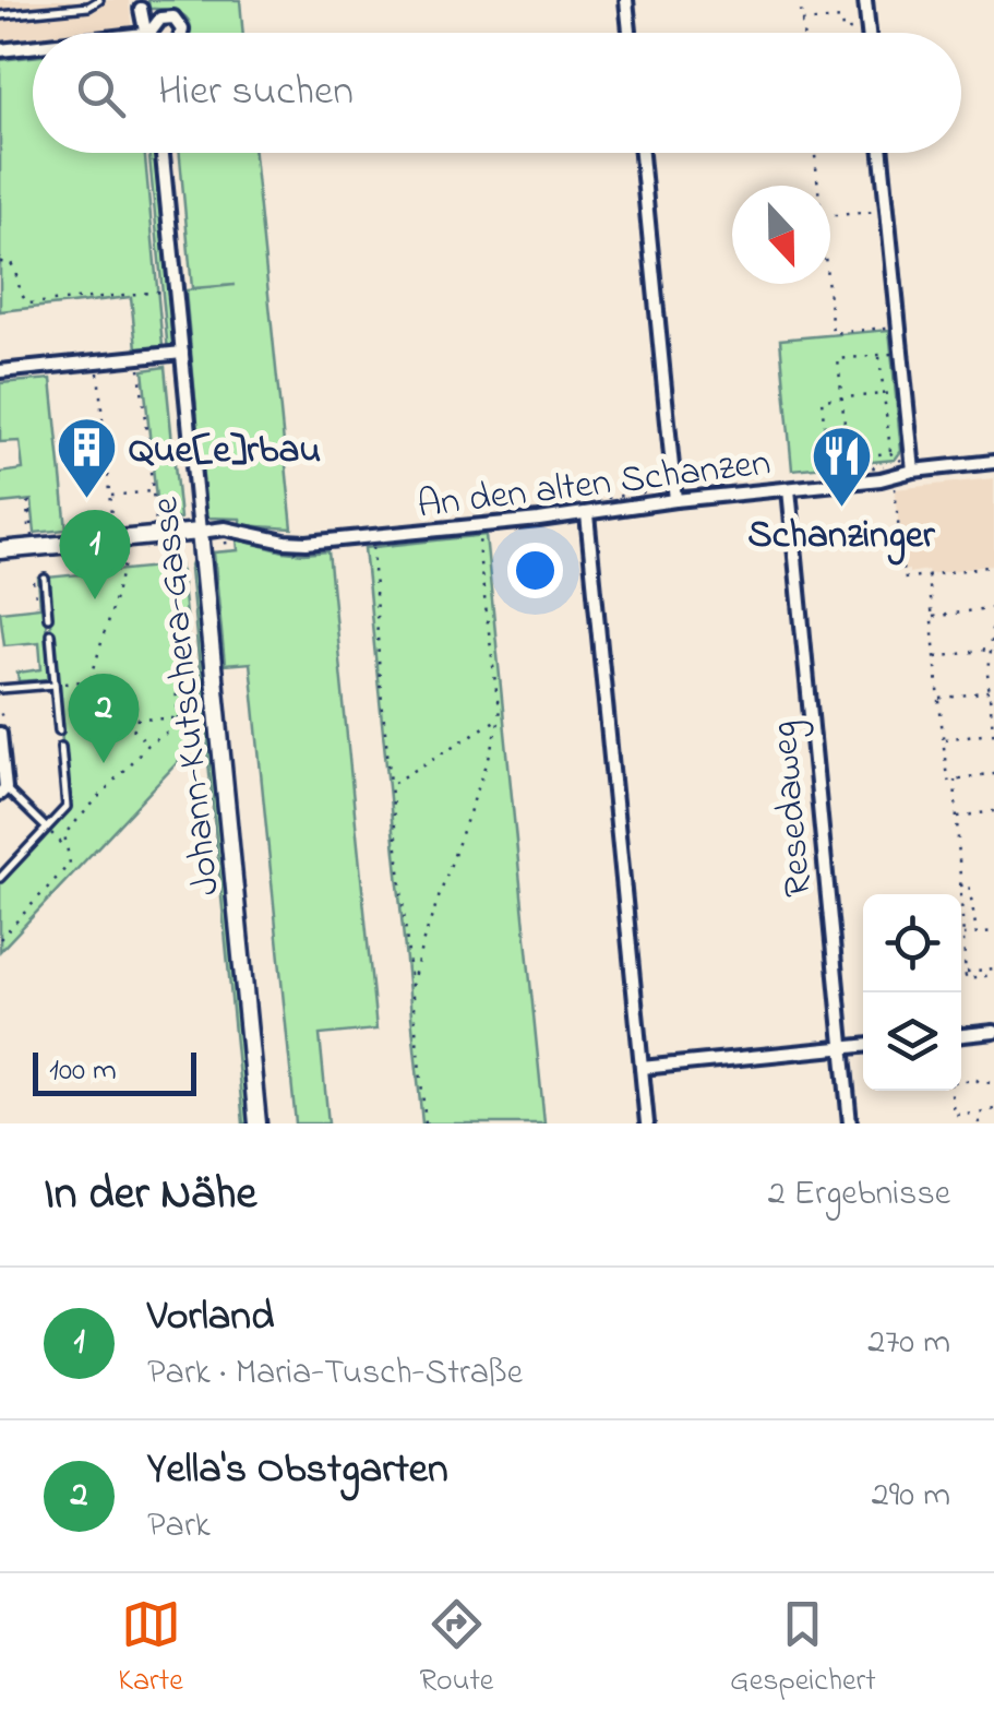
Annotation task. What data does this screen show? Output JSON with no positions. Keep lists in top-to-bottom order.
{
  "streets": {
    "street": ["An den alten Schanzen", "Johann-Kutschera-Gasse", "Resedaweg"]
  },
  "crossings": [
    ["An den alten Schanzen", "Johann-Kutschera-Gasse"],
    ["An den alten Schanzen", "Resedaweg"]
  ],
  "places": {
    "building": ["Que[e]rbau"],
    "restaurant": ["Schanzinger"]
  },
  "scale_bar": "100 m",
  "north": "bottom",
  "page": {
    "search": "Hier suchen",
    "pins": ["1", "2"],
    "scale": "100 m",
    "heading": ["In der Nähe", "2 Ergebnisse"],
    "list": [
      {
        "mark": "1",
        "name": "Vorland",
        "note": "Park · Maria-Tusch-Straße",
        "value": "270 m"
      },
      {
        "mark": "2",
        "name": "Yella's Obstgarten",
        "note": "Park",
        "value": "290 m"
      }
    ],
    "nav": ["Karte", "Route", "Gespeichert"]
  }
}
